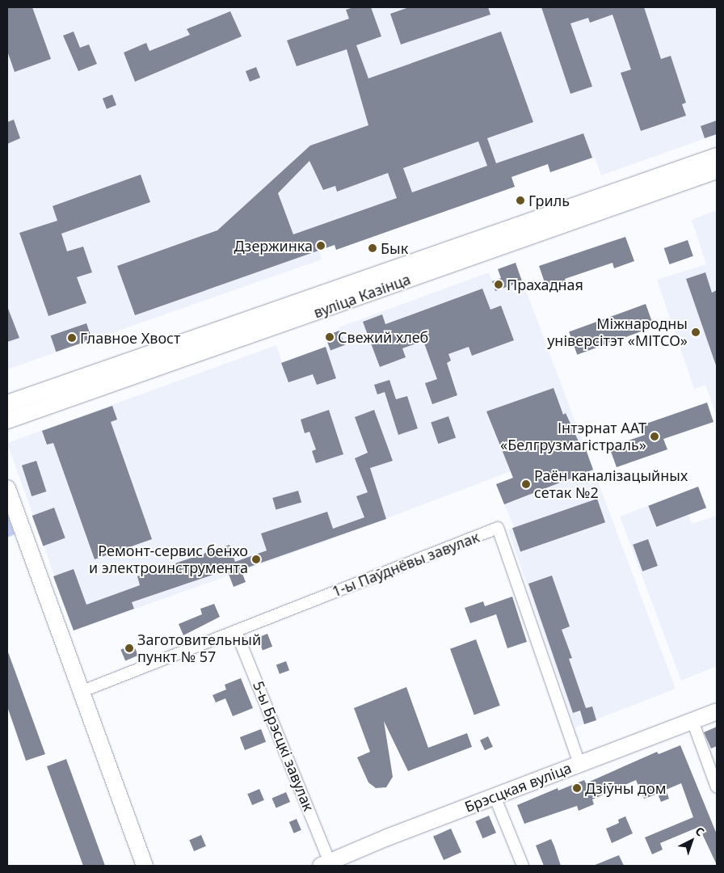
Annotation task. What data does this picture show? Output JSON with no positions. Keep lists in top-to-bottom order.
{
  "streets": {
    "main road": ["вуліца Казінца", "Брэсцкая вуліца"],
    "street": ["1-ы Паўднёвы завулак", "5-ы Брэсцкі завулак"]
  },
  "crossings": [
    ["1-ы Паўднёвы завулак", "5-ы Брэсцкі завулак"],
    ["1-ы Паўднёвы завулак", "Брэсцкая вуліца"],
    ["5-ы Брэсцкі завулак", "Брэсцкая вуліца"]
  ],
  "places": [
    "Гриль",
    "Дзержинка",
    "Бык",
    "Прахадная",
    "Міжнародны універсітэт «МІТСО»",
    "Свежий хлеб",
    "Главное Хвост",
    "Інтэрнат ААТ «Белгрузмагістраль»",
    "Раён каналізацыйных сетак №2",
    "Ремонт-сервис бенхо и электроинструмента",
    "Заготовительный пункт № 57",
    "Дзіўны дом"
  ],
  "north": "top right"
}
